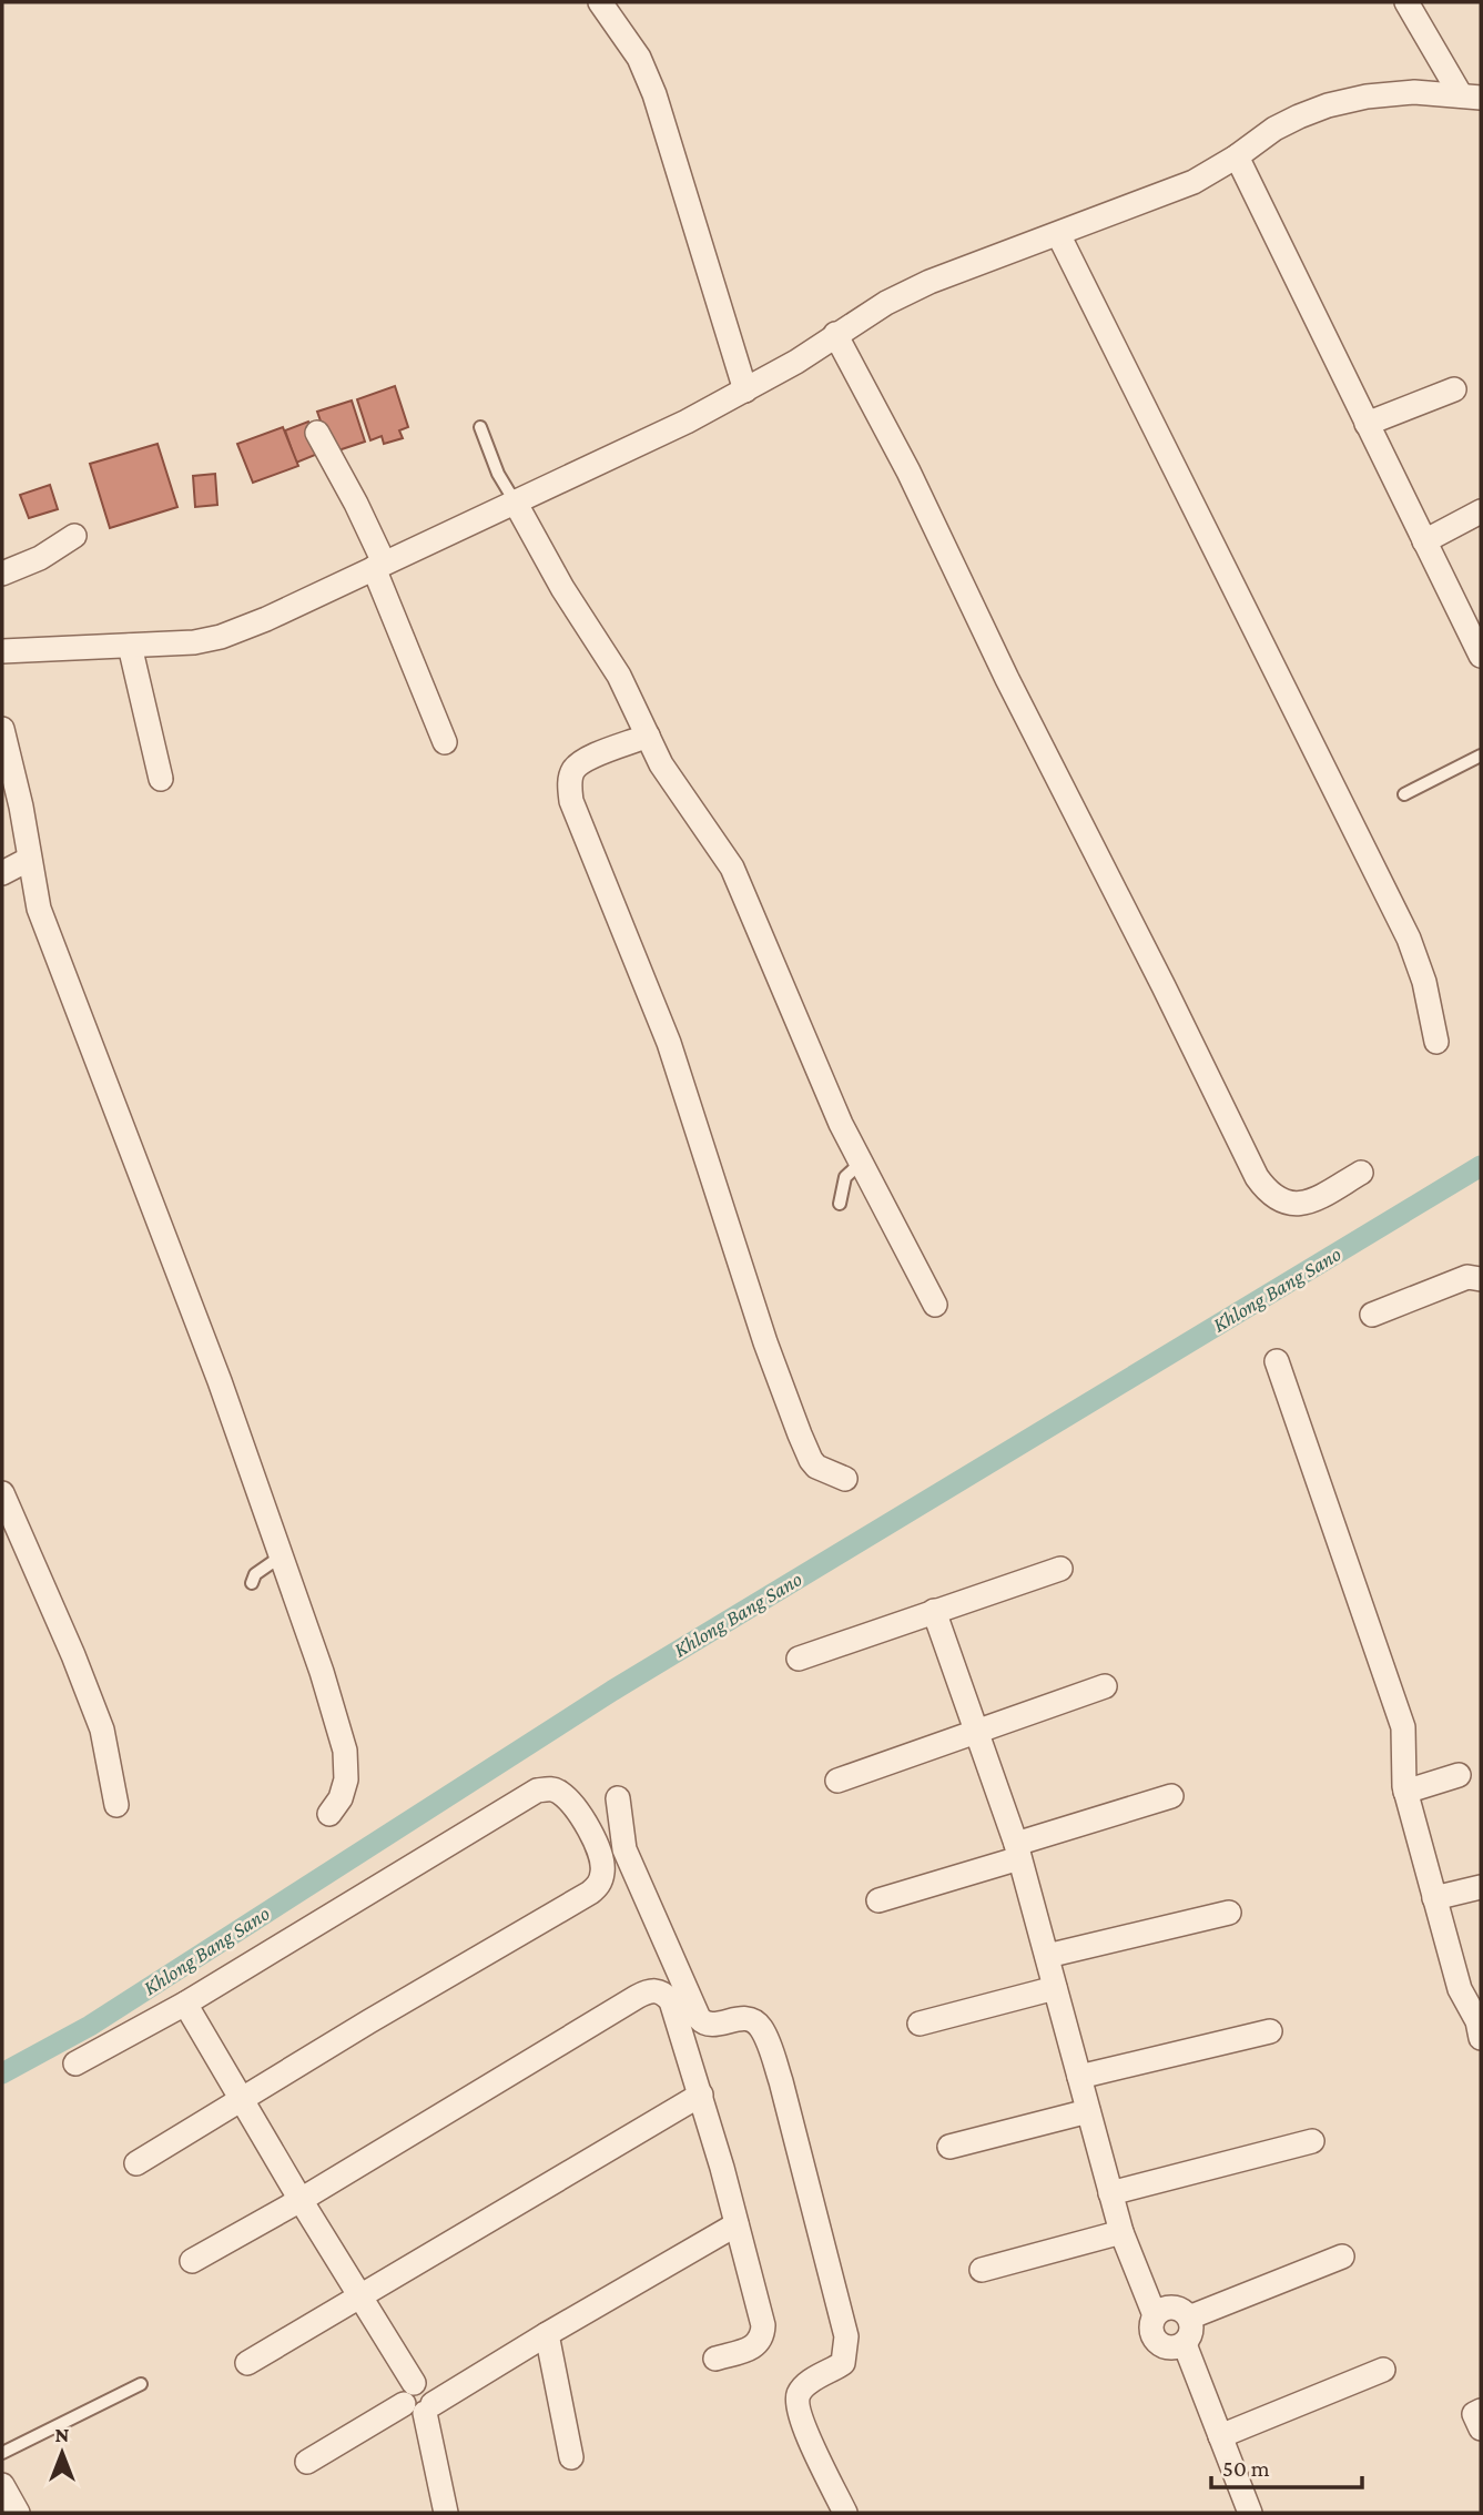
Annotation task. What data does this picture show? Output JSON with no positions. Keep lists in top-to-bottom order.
{
  "water": ["Khlong Bang Sano"],
  "scale_bar": "50 m",
  "north": "top"
}
